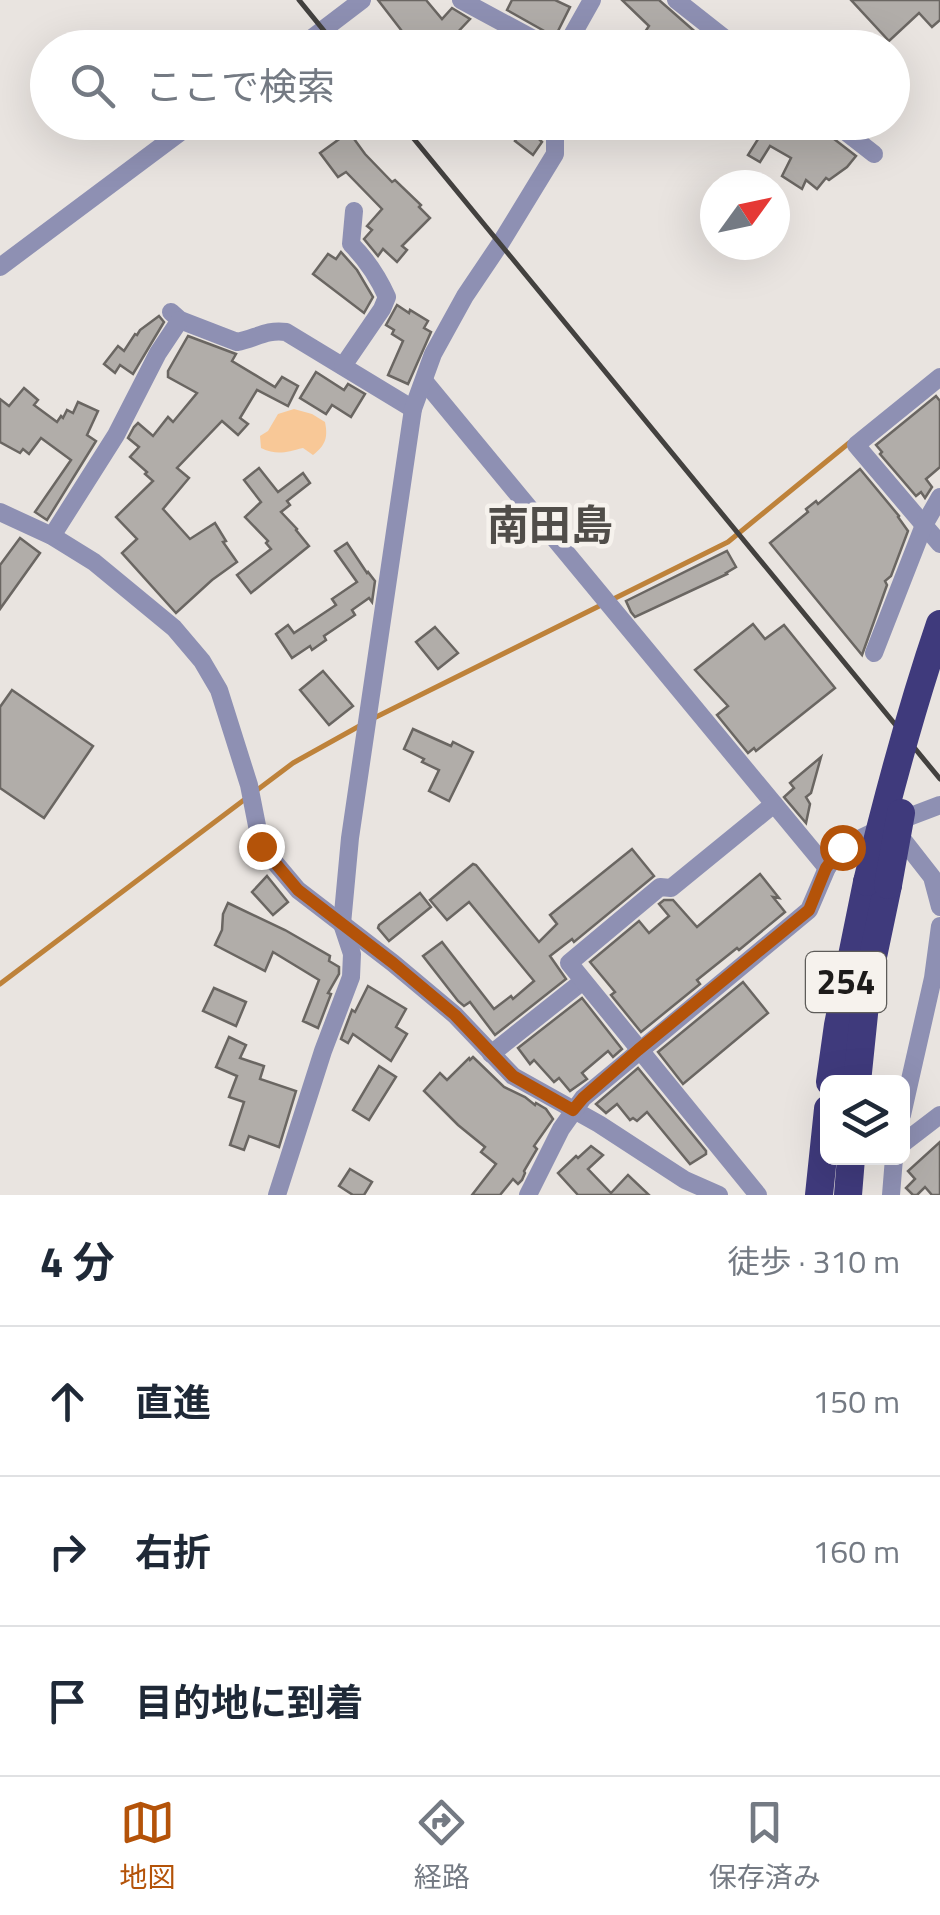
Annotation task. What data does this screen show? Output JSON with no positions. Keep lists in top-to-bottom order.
{
  "streets": {
    "highway": ["254"]
  },
  "districts": ["南田島"],
  "north": "top right",
  "page": {
    "search": "ここで検索",
    "heading": ["4 分", "徒歩 · 310 m"],
    "list": [
      ["直進", "150 m"],
      ["右折", "160 m"],
      "目的地に到着"
    ],
    "nav": ["地図", "経路", "保存済み"]
  }
}
